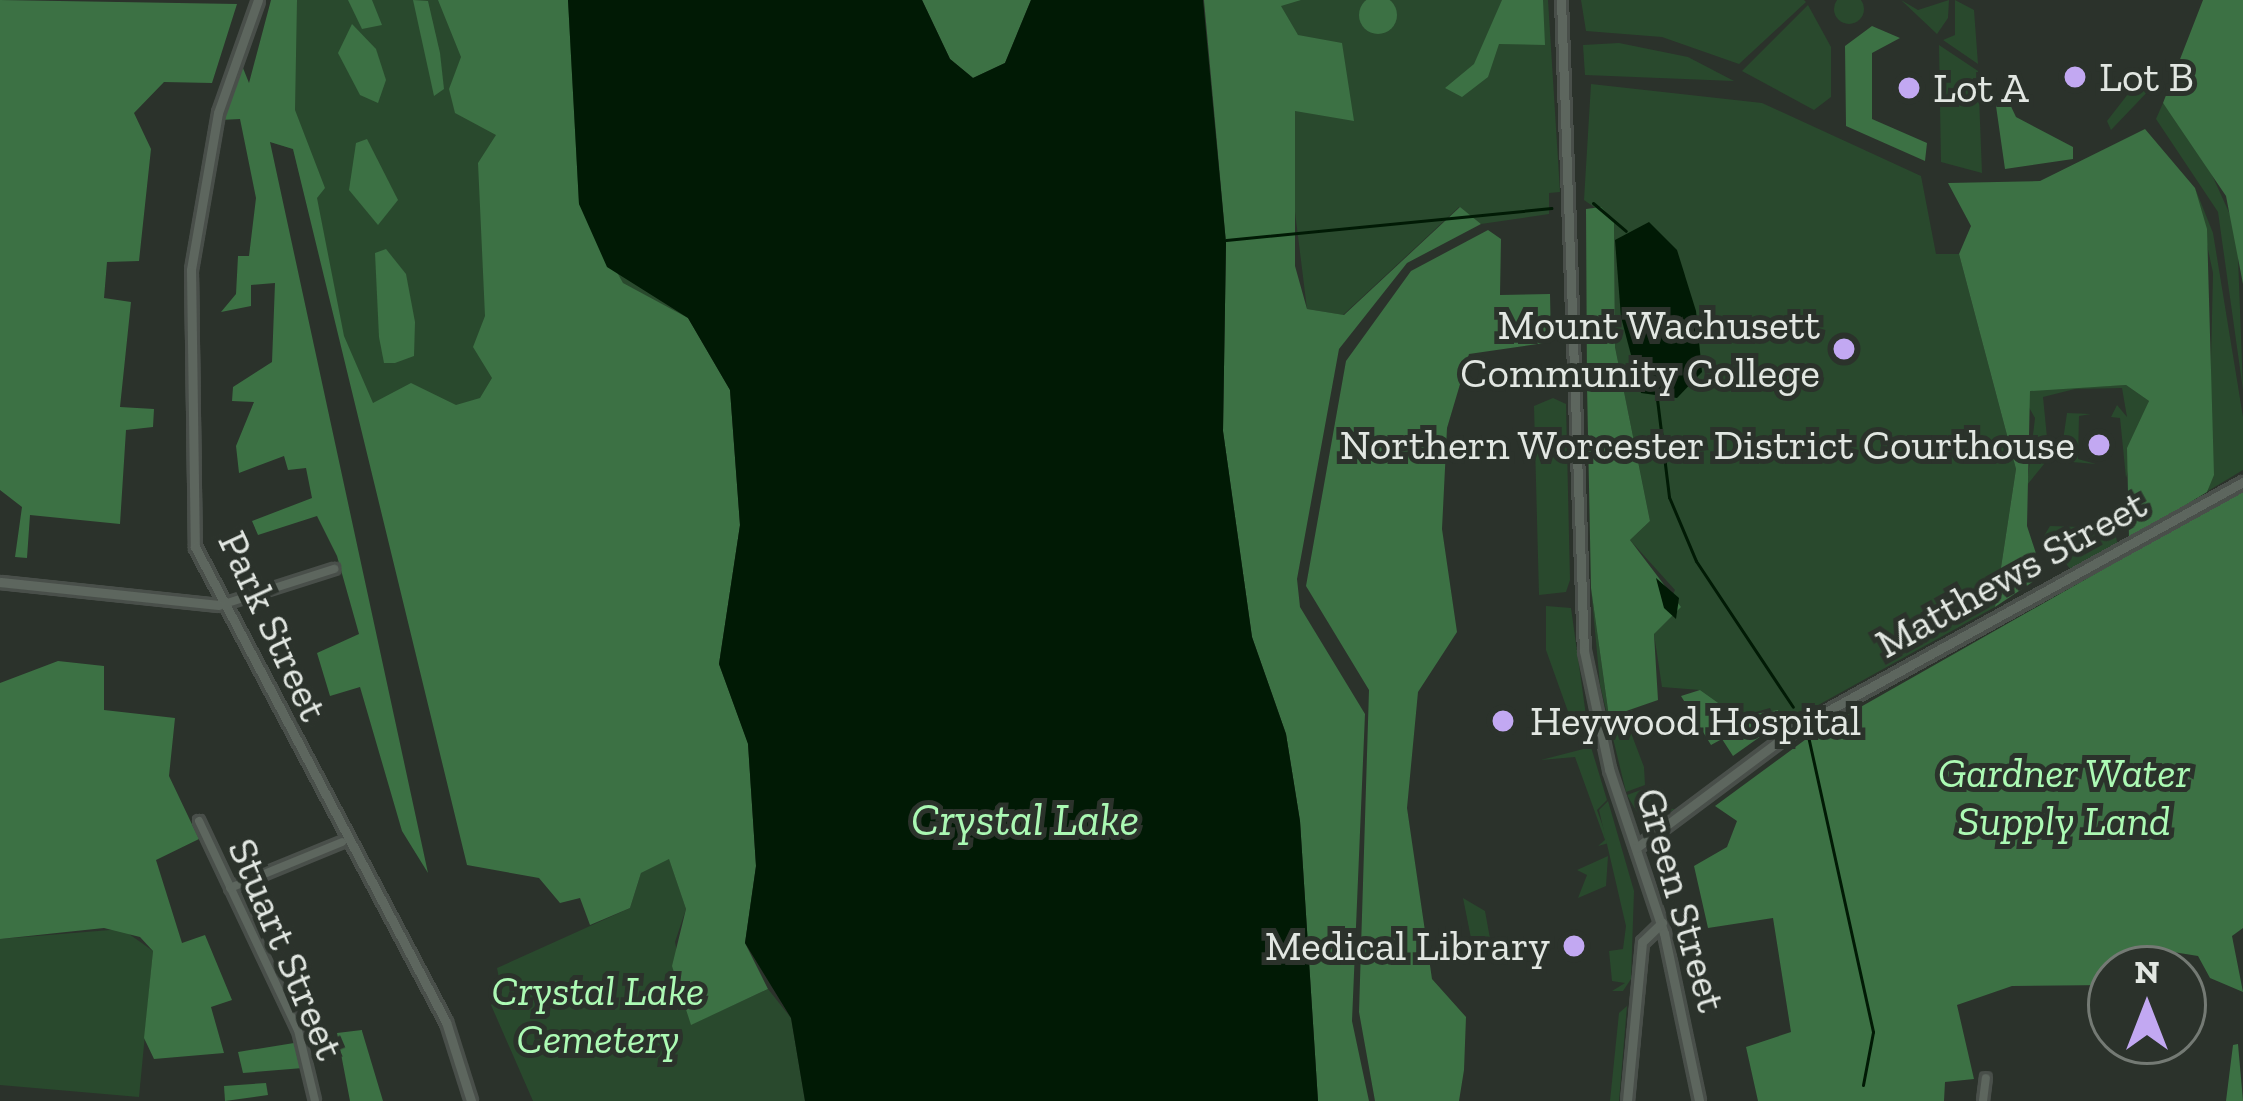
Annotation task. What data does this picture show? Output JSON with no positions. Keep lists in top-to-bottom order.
{
  "streets": {
    "street": [
      "Matthews Street",
      "Park Street",
      "Green Street",
      "Stuart Street"
    ]
  },
  "crossings": [
    ["Matthews Street", "Green Street"]
  ],
  "water": ["Crystal Lake"],
  "parks": ["Gardner Water Supply Land", "Crystal Lake Cemetery"],
  "places": [
    "Lot B",
    "Lot A",
    "Mount Wachusett Community College",
    "Northern Worcester District Courthouse",
    "Heywood Hospital",
    "Medical Library"
  ],
  "north": "top"
}
